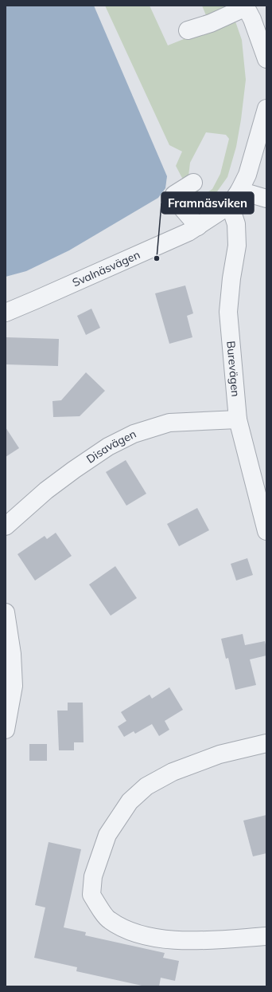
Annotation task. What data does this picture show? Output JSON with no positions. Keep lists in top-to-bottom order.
{
  "streets": {
    "street": ["Svalnäsvägen", "Burevägen", "Disavägen"]
  },
  "crossings": [
    ["Svalnäsvägen", "Burevägen"],
    ["Burevägen", "Disavägen"]
  ],
  "places": ["Framnäsviken"]
}
